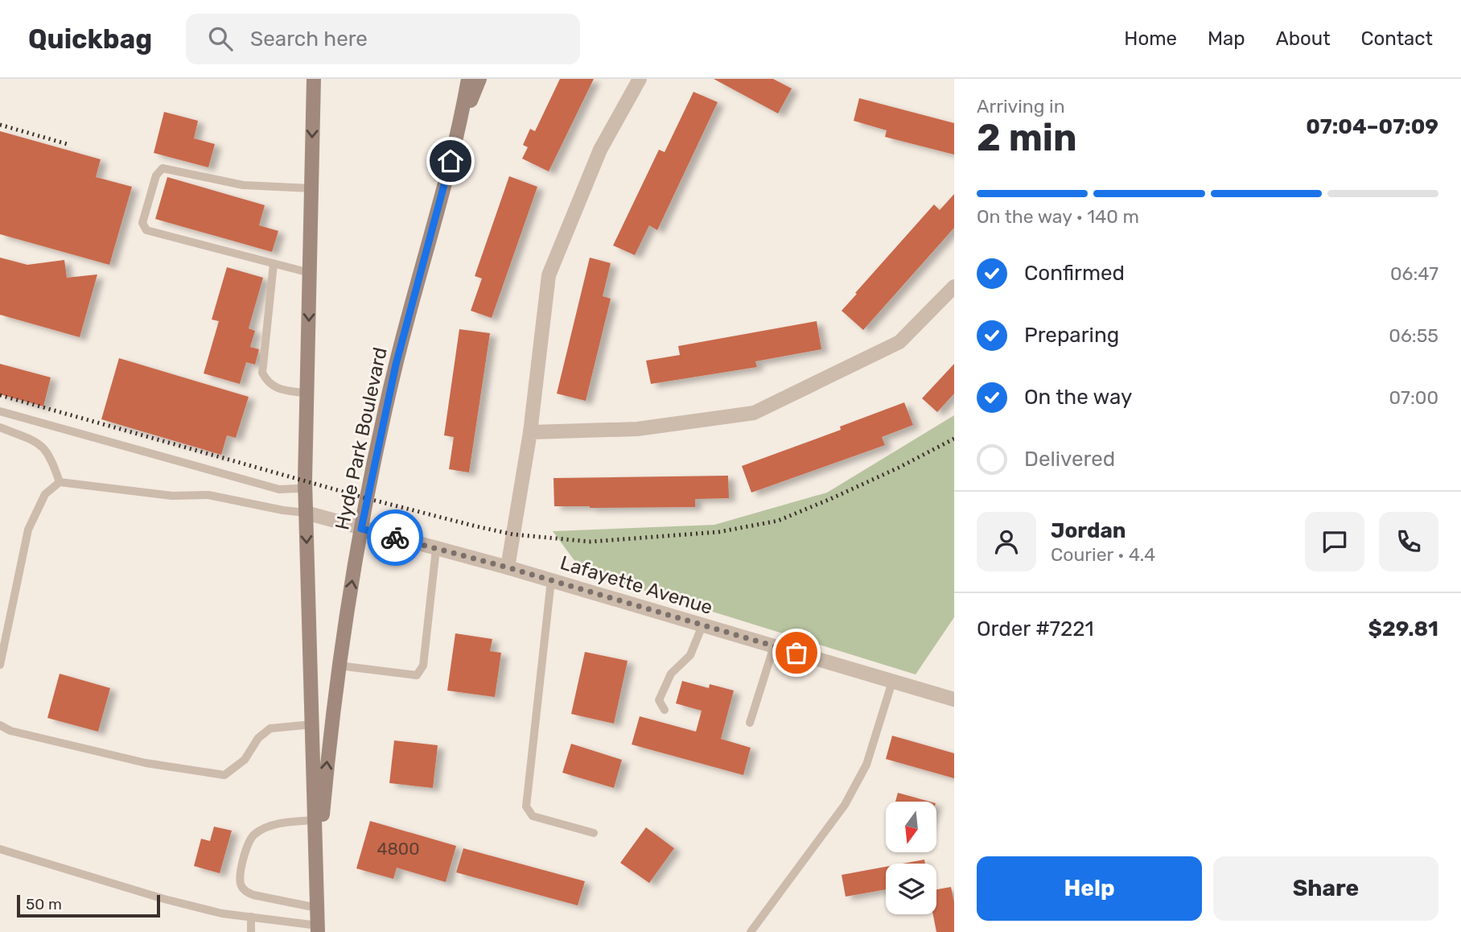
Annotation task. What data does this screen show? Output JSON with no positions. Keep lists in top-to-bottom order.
{
  "streets": {
    "main road": ["Hyde Park Boulevard"],
    "street": ["Lafayette Avenue"]
  },
  "crossings": [
    ["Hyde Park Boulevard", "Lafayette Avenue"]
  ],
  "house_numbers": ["4800"],
  "scale_bar": "50 m",
  "north": "bottom",
  "page": {
    "header": "Quickbag",
    "search": "Search here",
    "nav": [
      "Home",
      "Map",
      "About",
      "Contact"
    ],
    "heading": ["2 min", "Arriving in", "07:04–07:09"],
    "panel": [
      "Jordan",
      "Courier · 4.4",
      "Order #7221",
      "$29.81"
    ],
    "bar": "On the way · 140 m",
    "list": [
      ["Confirmed", "06:47"],
      ["Preparing", "06:55"],
      ["On the way", "07:00"],
      "Delivered"
    ],
    "buttons": ["Help", "Share"],
    "scale": "50 m"
  }
}
